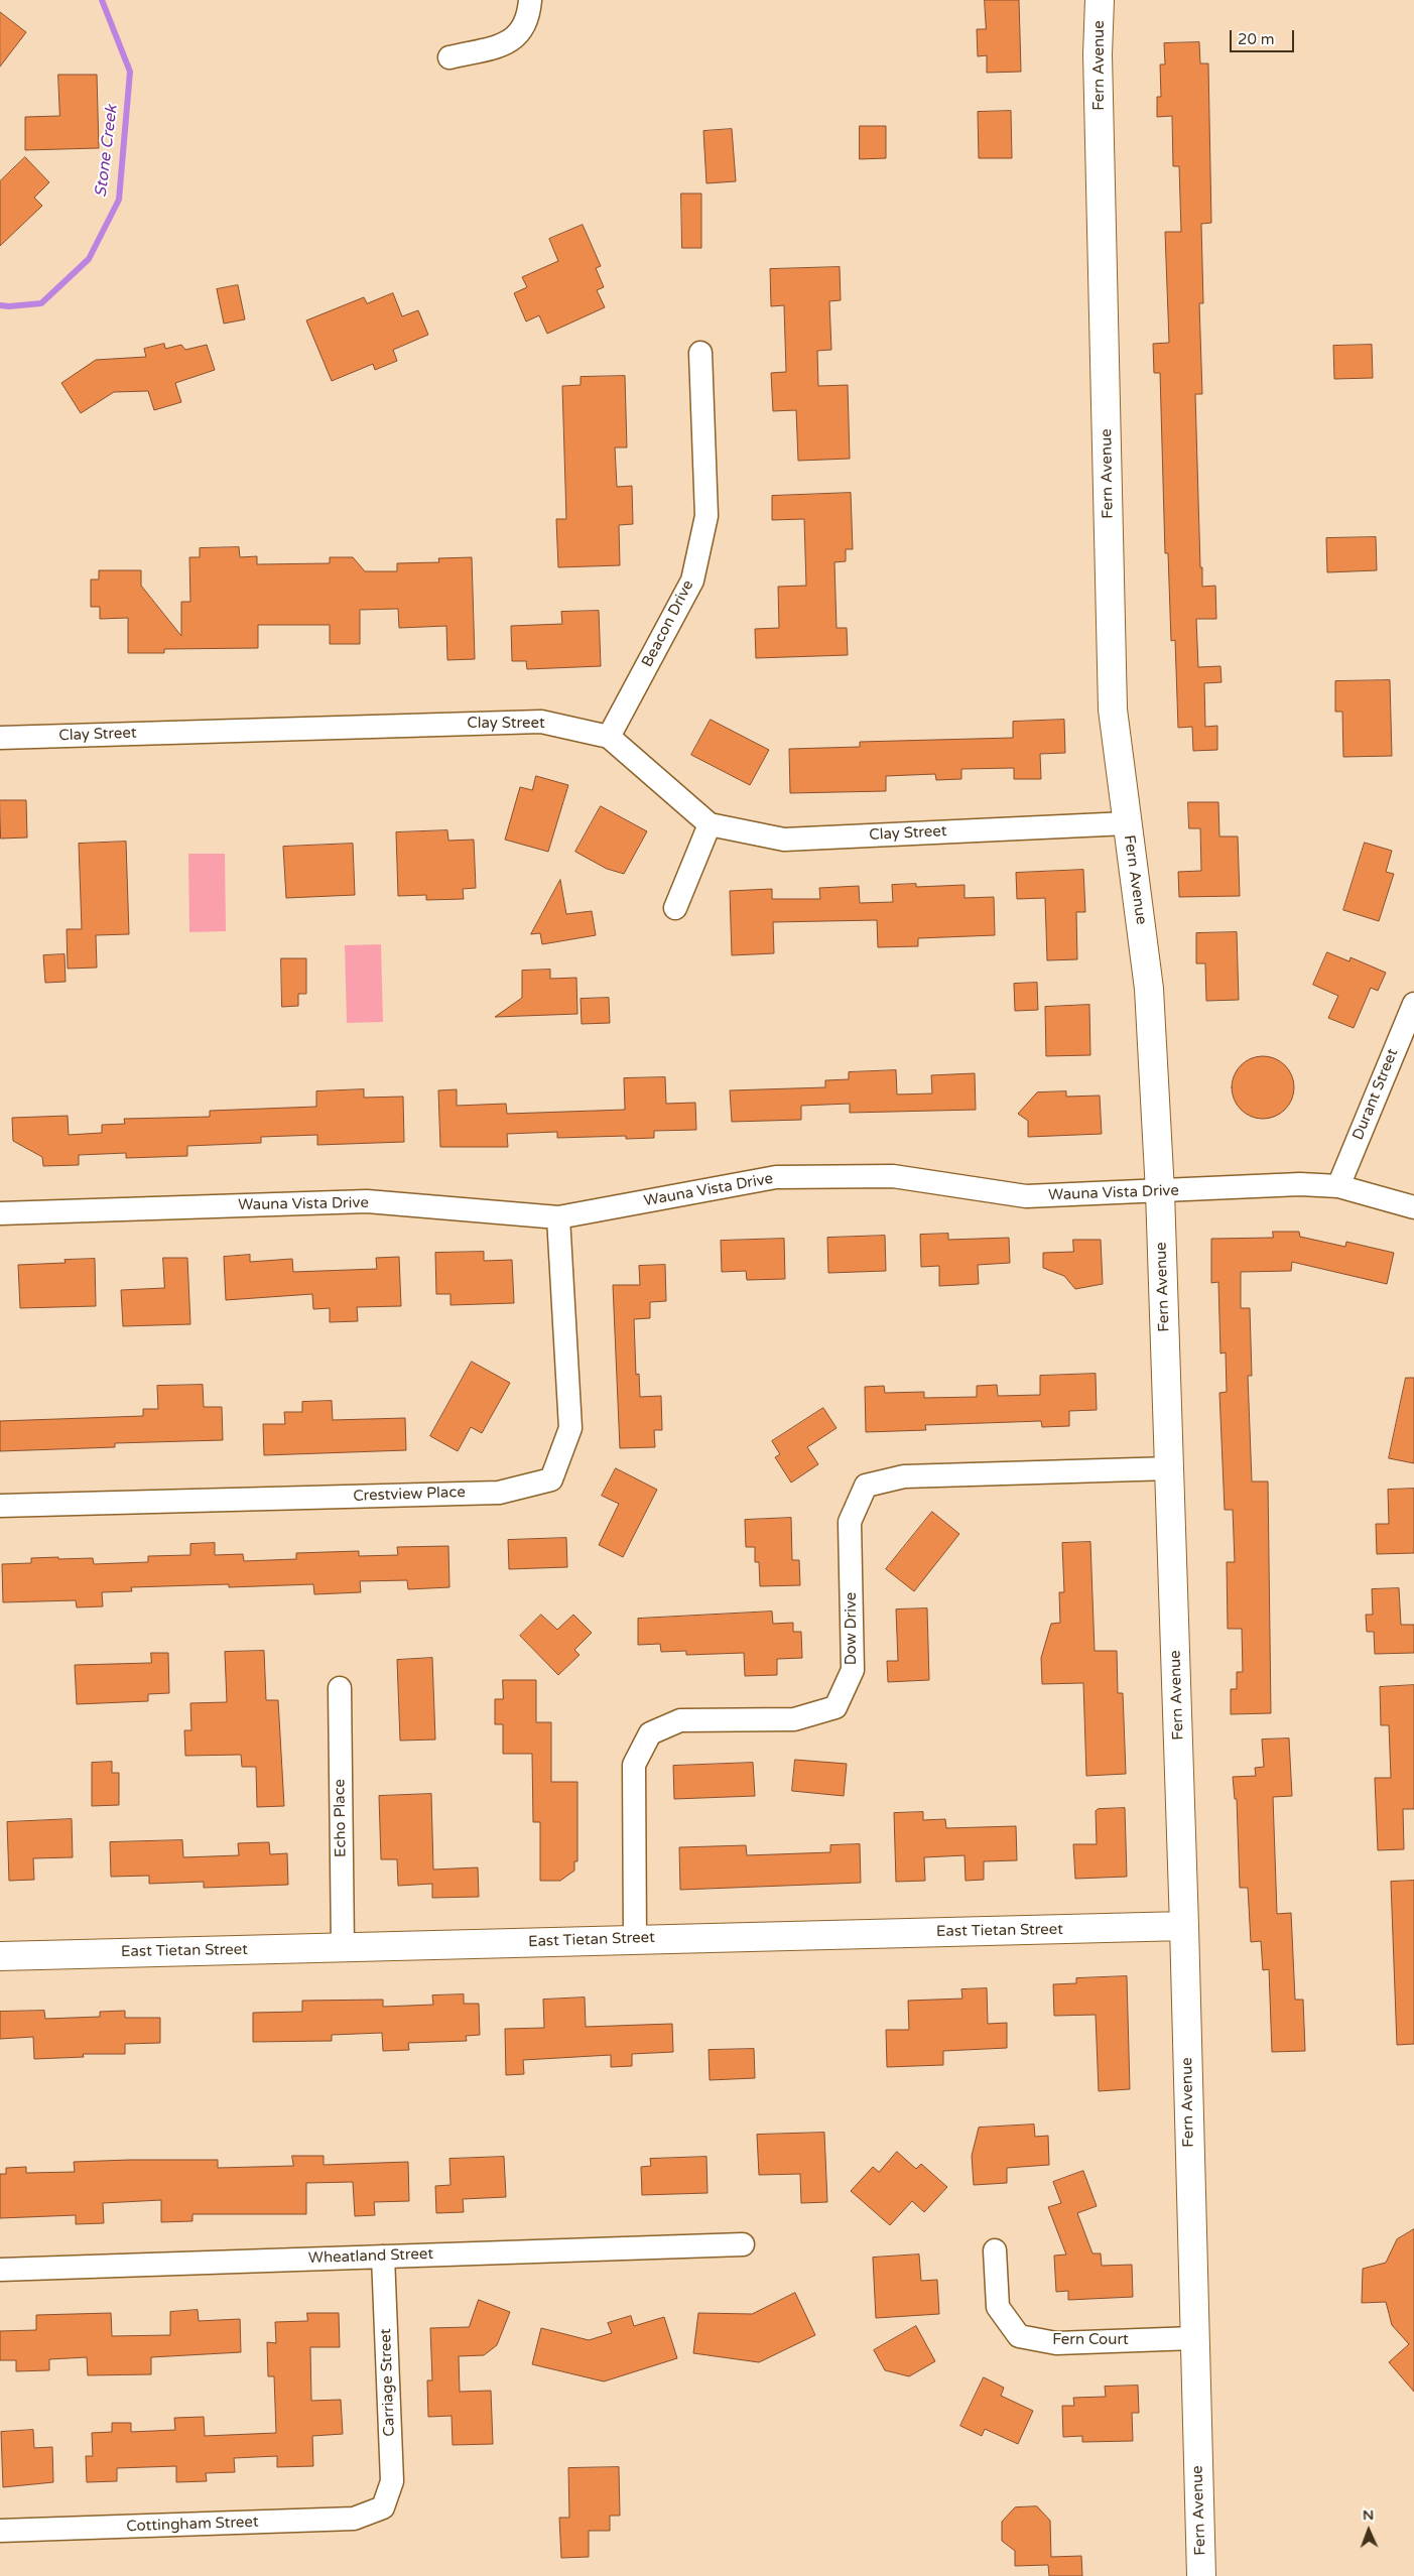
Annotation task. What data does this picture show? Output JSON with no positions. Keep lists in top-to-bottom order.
{
  "streets": {
    "main road": ["Fern Avenue", "East Tietan Street"],
    "street": [
      "Beacon Drive",
      "Clay Street",
      "Durant Street",
      "Wauna Vista Drive",
      "Crestview Place",
      "Dow Drive",
      "Echo Place",
      "Wheatland Street",
      "Fern Court",
      "Carriage Street",
      "Cottingham Street"
    ]
  },
  "crossings": [
    ["Fern Avenue", "Clay Street"],
    ["Fern Avenue", "Wauna Vista Drive"],
    ["Fern Avenue", "Dow Drive"],
    ["Fern Avenue", "East Tietan Street"],
    ["Fern Avenue", "Fern Court"],
    ["Beacon Drive", "Clay Street"],
    ["Durant Street", "Wauna Vista Drive"],
    ["Wauna Vista Drive", "Crestview Place"],
    ["Dow Drive", "East Tietan Street"],
    ["Echo Place", "East Tietan Street"],
    ["Wheatland Street", "Carriage Street"],
    ["Carriage Street", "Cottingham Street"]
  ],
  "water": ["Stone Creek"],
  "scale_bar": "20 m",
  "north": "top"
}
